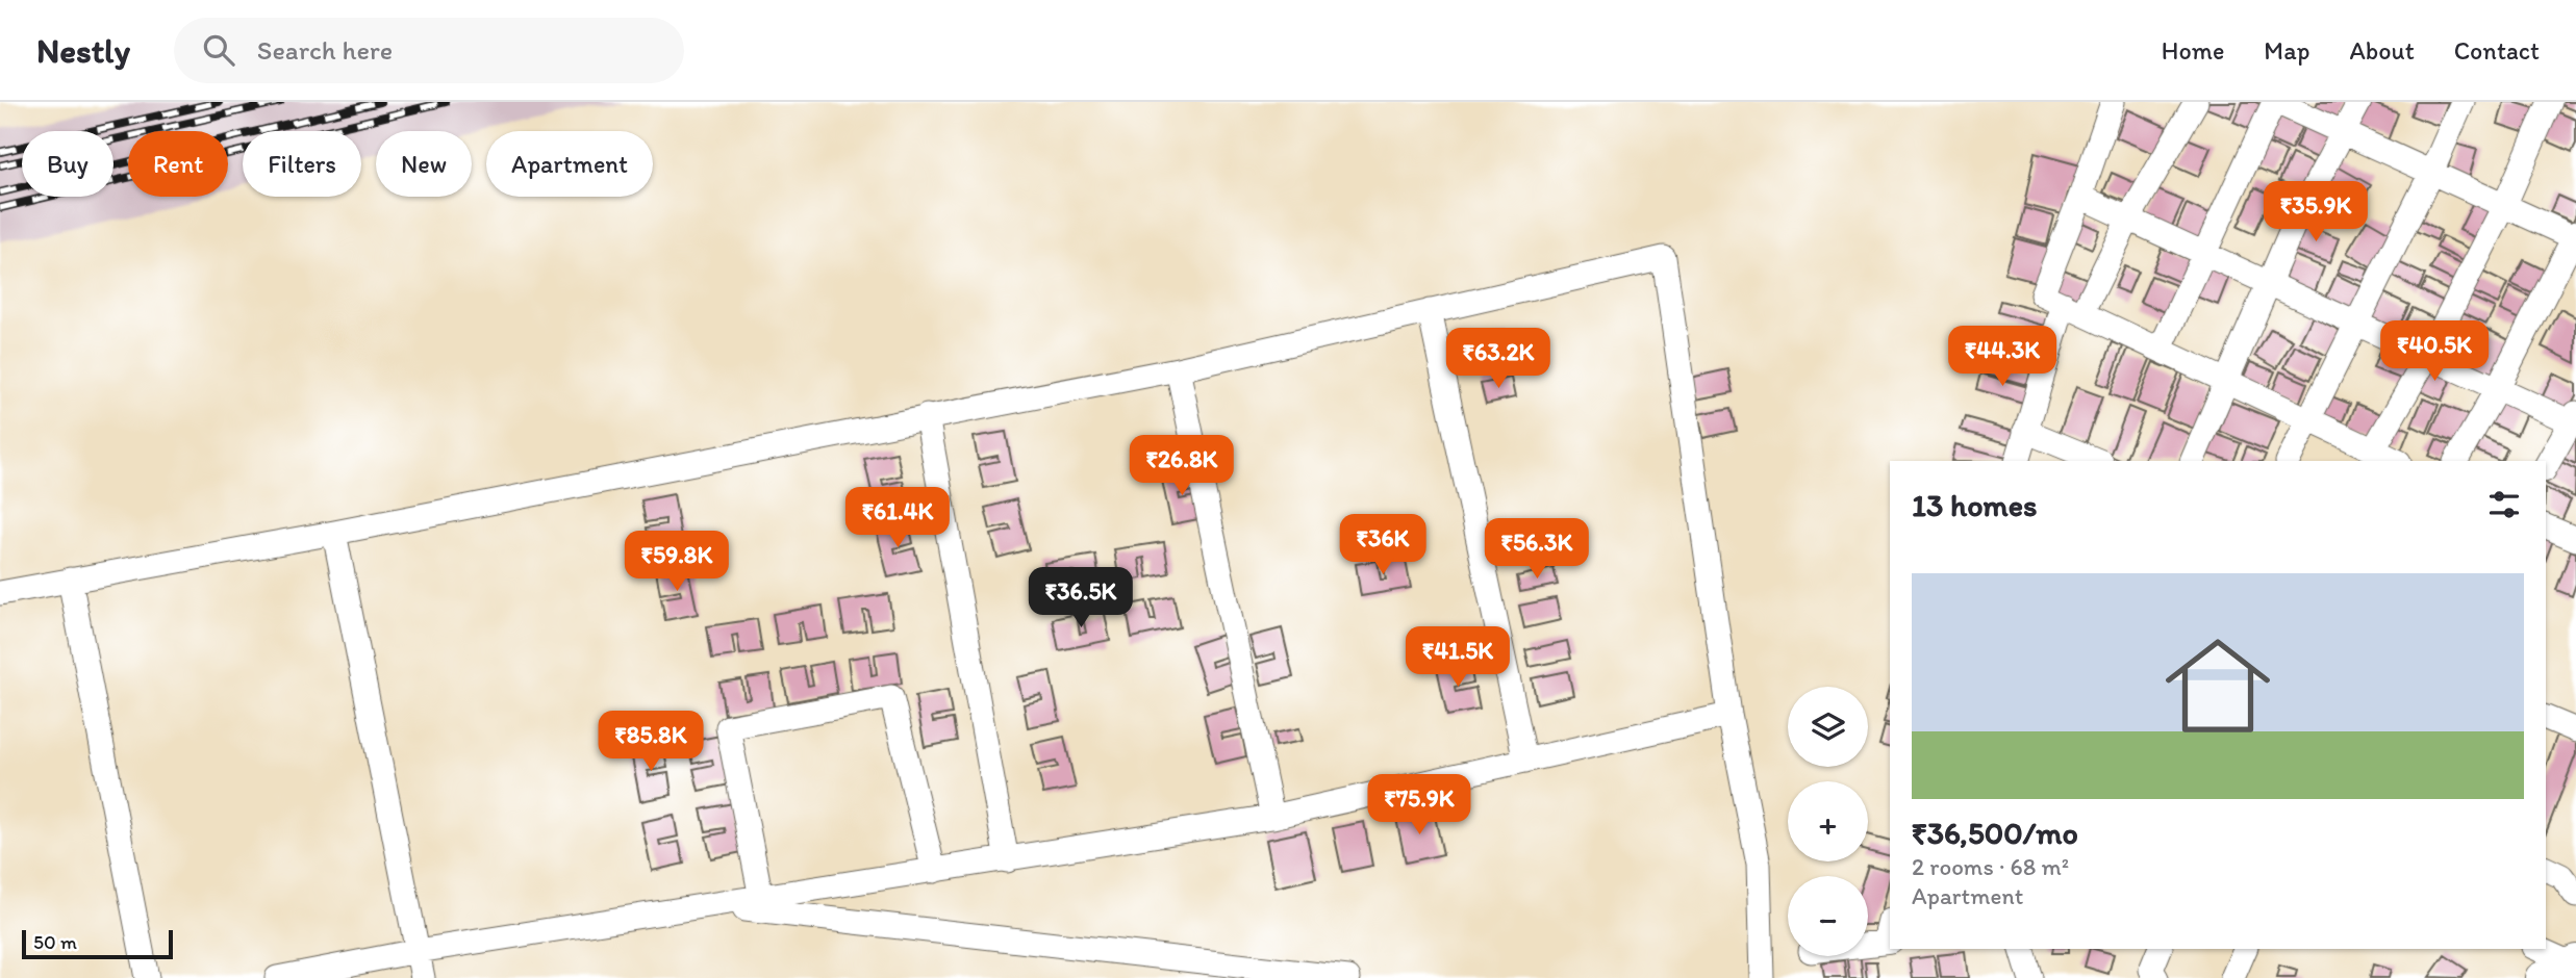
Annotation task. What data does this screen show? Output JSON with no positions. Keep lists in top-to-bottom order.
{
  "scale_bar": "50 m",
  "page": {
    "header": "Nestly",
    "search": "Search here",
    "nav": [
      "Home",
      "Map",
      "About",
      "Contact"
    ],
    "chip": [
      "Buy",
      "Rent",
      "Filters",
      "New",
      "Apartment"
    ],
    "price": [
      "₹35.9K",
      "₹40.5K",
      "₹44.3K",
      "₹63.2K",
      "₹26.8K",
      "₹61.4K",
      "₹36K",
      "₹56.3K",
      "₹59.8K",
      "₹36.5K",
      "₹41.5K",
      "₹85.8K",
      "₹75.9K"
    ],
    "heading": "13 homes",
    "list": [
      {
        "name": "₹36,500/mo",
        "note": "2 rooms · 68 m² · Apartment"
      }
    ],
    "map_buttons": ["+", "−"],
    "scale": "50 m"
  }
}
